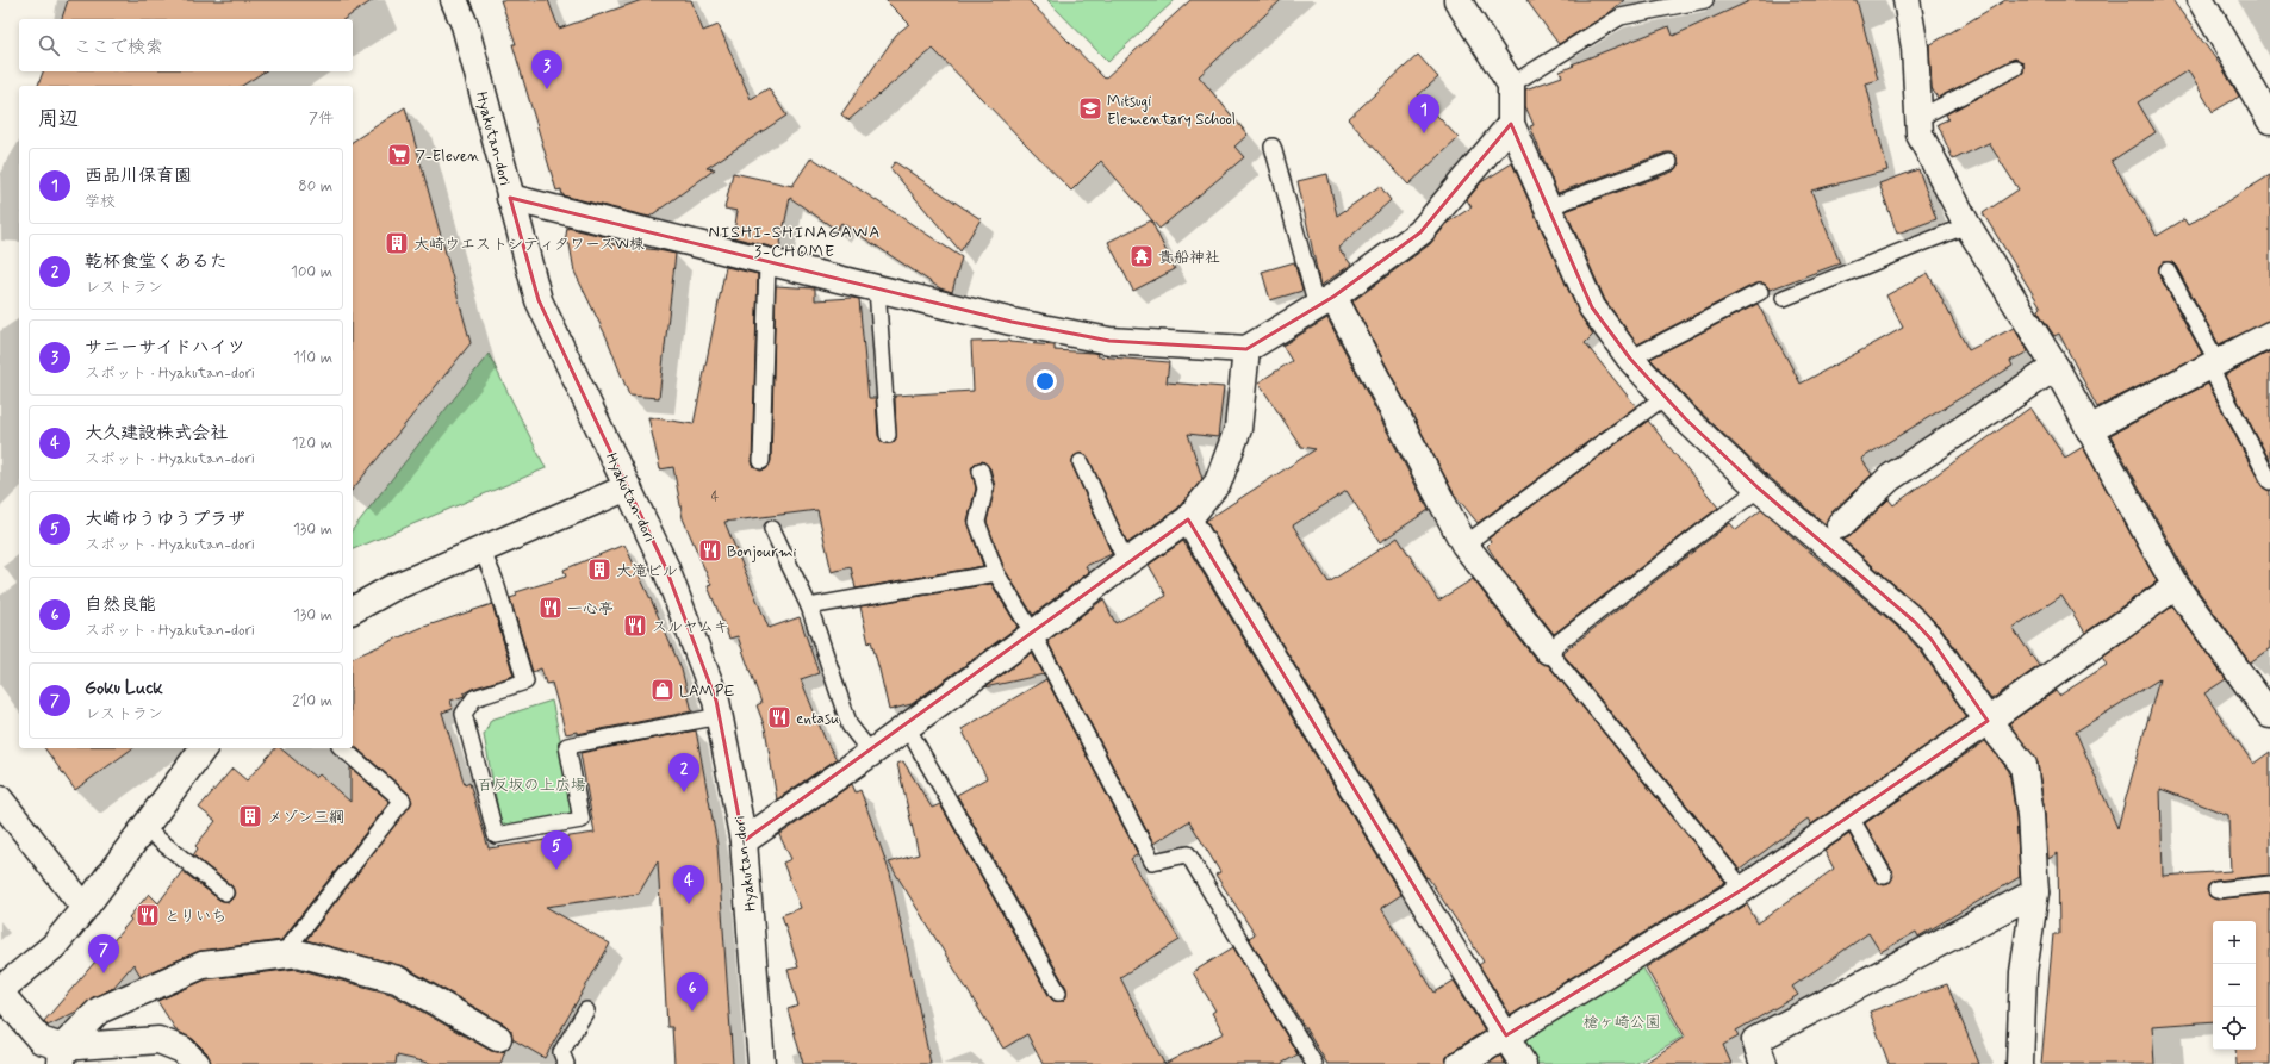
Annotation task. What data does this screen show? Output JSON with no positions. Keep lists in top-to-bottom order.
{
  "streets": {
    "street": ["Hyakutan-dori"]
  },
  "districts": ["NISHI-SHINAGAWA 3-CHOME"],
  "parks": ["百反坂の上広場", "槍ヶ崎公園"],
  "places": {
    "school or university": ["Mitsugi Elementary School"],
    "supermarket": ["7-Eleven"],
    "building": ["大崎ウエストシティタワーズW棟", "大滝ビル", "メゾン三綱"],
    "temple": ["貴船神社"],
    "restaurant": [
      "Bonjourmi",
      "一心亭",
      "スルヤムキ",
      "entasu",
      "とりいち"
    ],
    "shop": ["LAMPE"]
  },
  "house_numbers": ["4"],
  "page": {
    "search": "ここで検索",
    "pins": [
      "3",
      "1",
      "2",
      "5",
      "4",
      "7",
      "6"
    ],
    "heading": ["周辺", "7件"],
    "list": [
      {
        "mark": "1",
        "name": "西品川保育園",
        "note": "学校",
        "value": "80 m"
      },
      {
        "mark": "2",
        "name": "乾杯食堂くあるた",
        "note": "レストラン",
        "value": "100 m"
      },
      {
        "mark": "3",
        "name": "サニーサイドハイツ",
        "note": "スポット · Hyakutan-dori",
        "value": "110 m"
      },
      {
        "mark": "4",
        "name": "大久建設株式会社",
        "note": "スポット · Hyakutan-dori",
        "value": "120 m"
      },
      {
        "mark": "5",
        "name": "大崎ゆうゆうプラザ",
        "note": "スポット · Hyakutan-dori",
        "value": "130 m"
      },
      {
        "mark": "6",
        "name": "自然良能",
        "note": "スポット · Hyakutan-dori",
        "value": "130 m"
      },
      {
        "mark": "7",
        "name": "Goku Luck",
        "note": "レストラン",
        "value": "210 m"
      }
    ],
    "map_buttons": ["+", "−"]
  }
}
